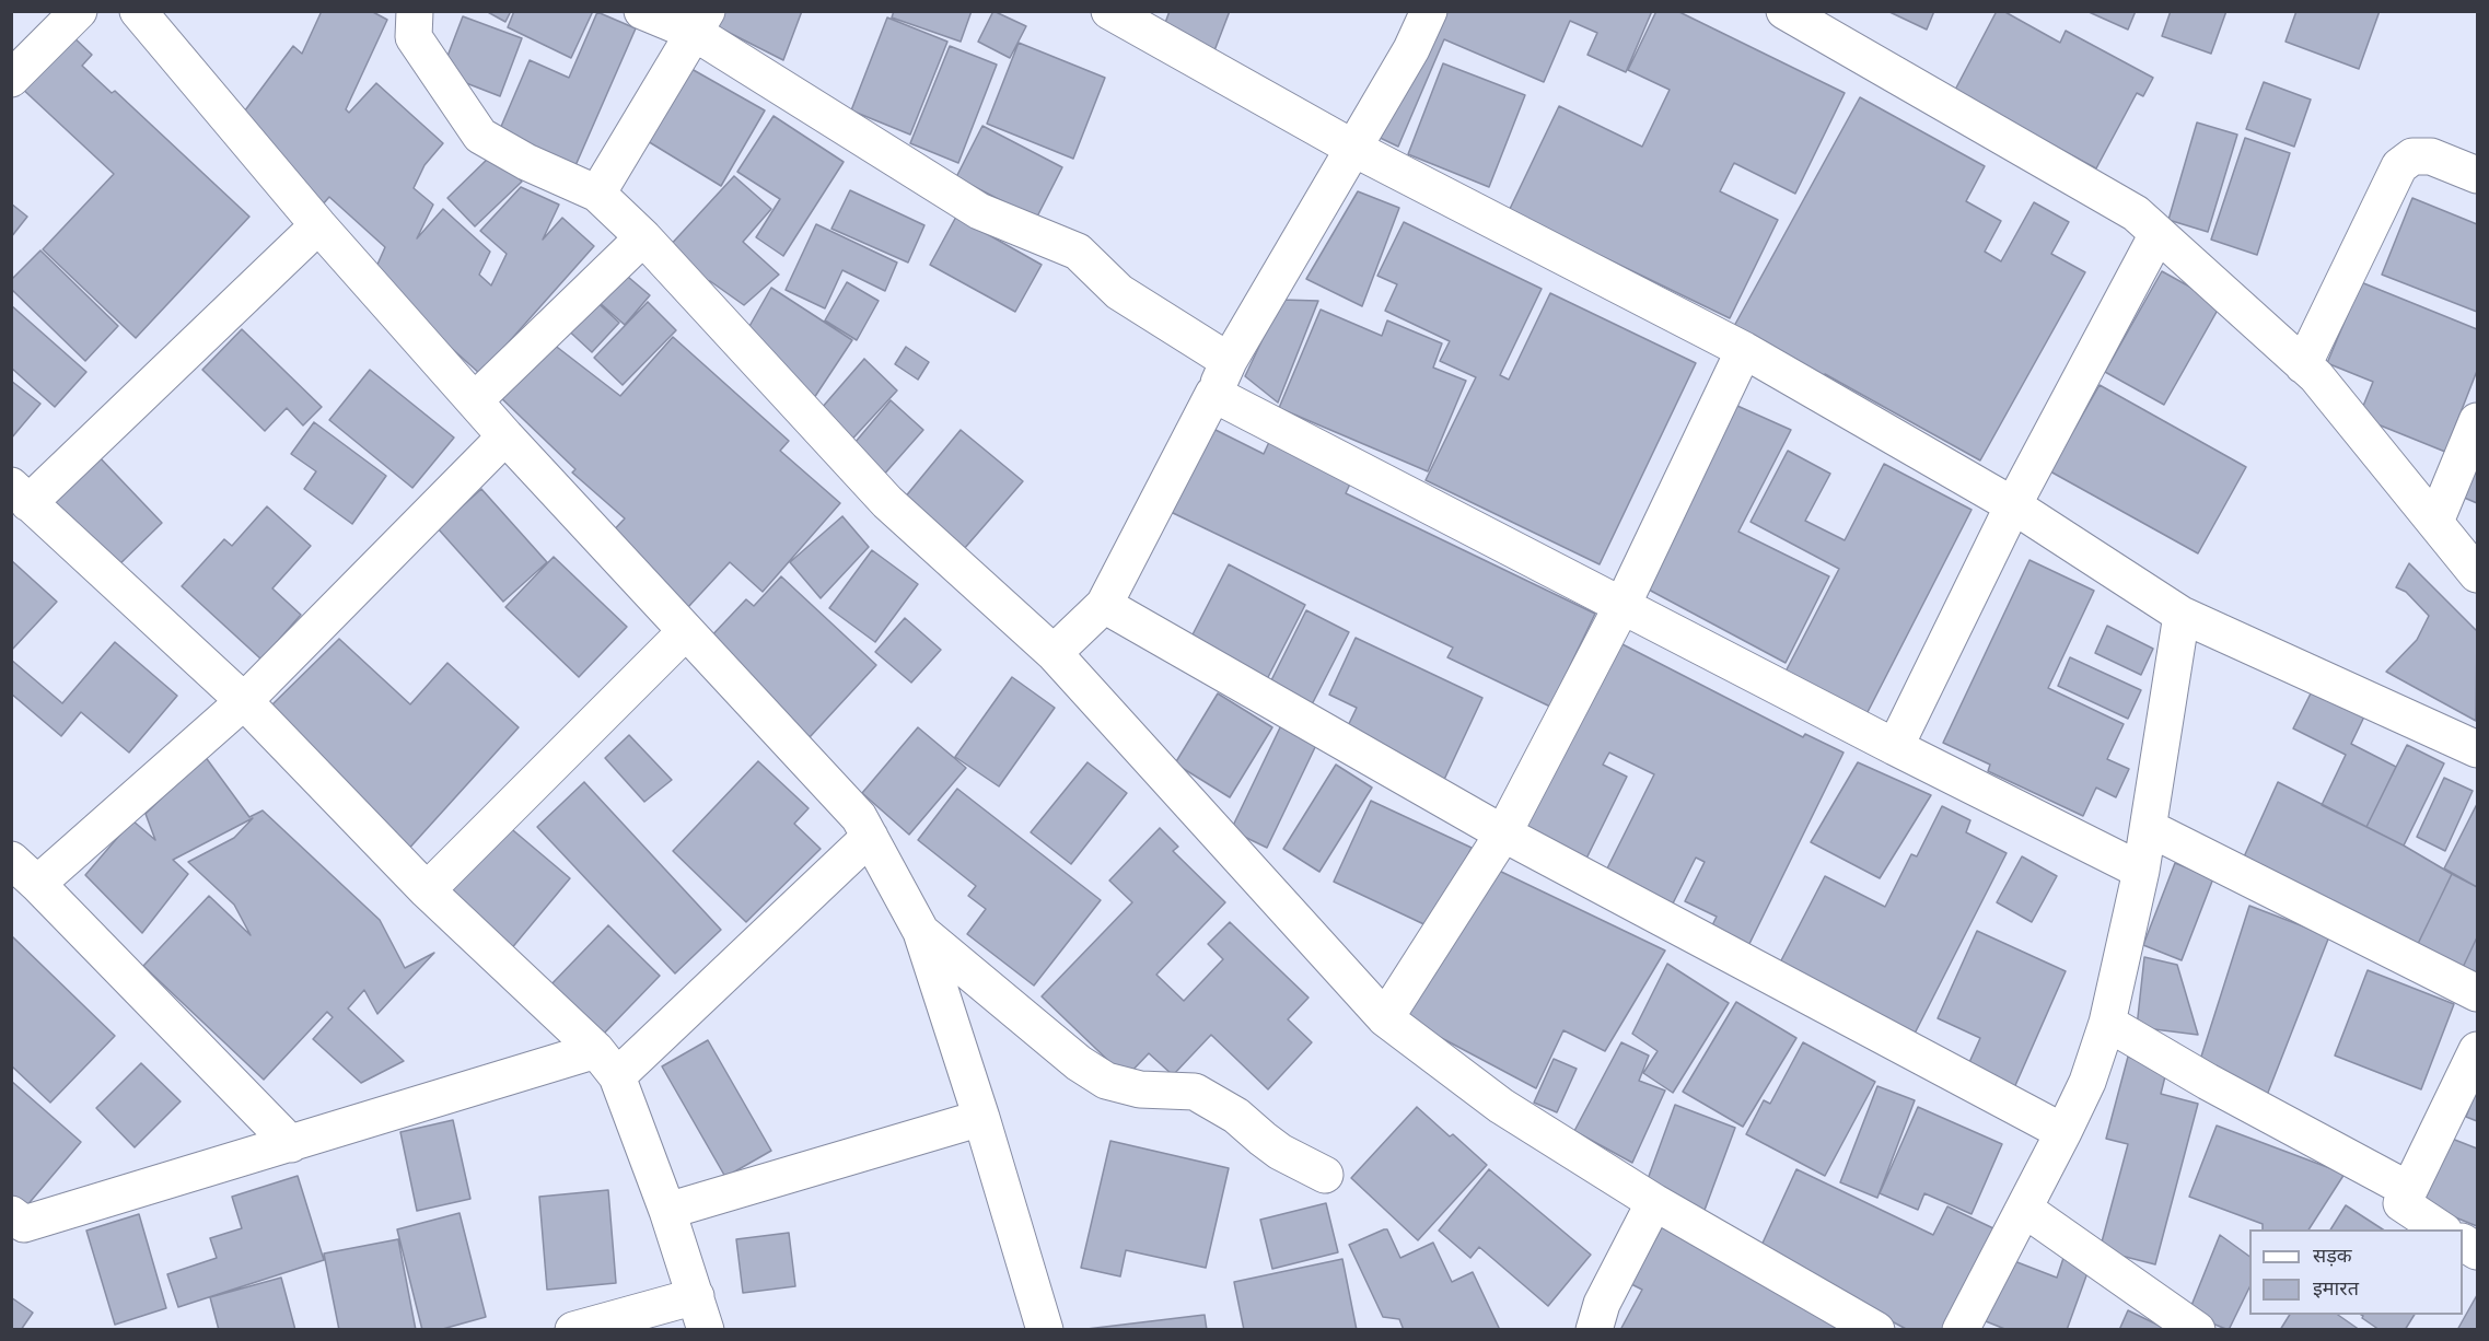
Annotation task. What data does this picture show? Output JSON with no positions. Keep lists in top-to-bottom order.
{
  "legend": ["सड़क", "इमारत"]
}
